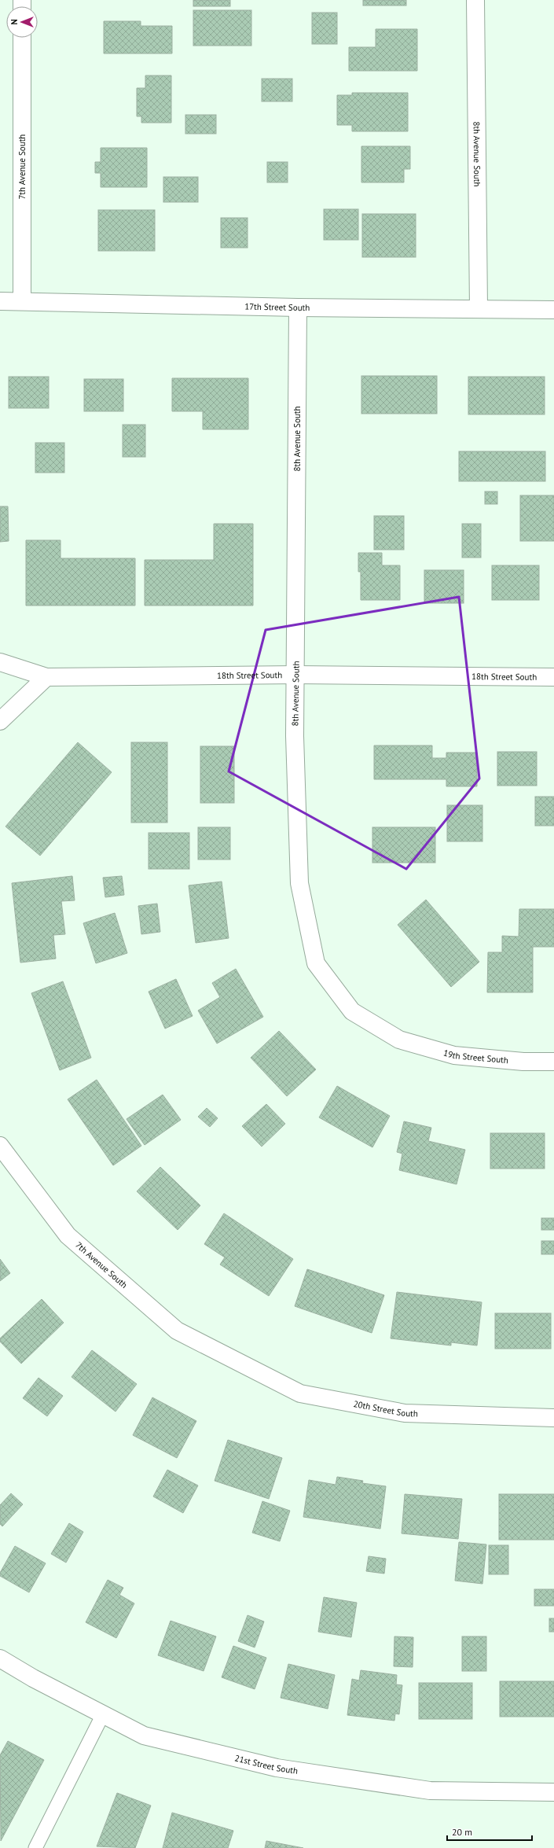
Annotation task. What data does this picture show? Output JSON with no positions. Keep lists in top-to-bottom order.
{
  "streets": {
    "street": [
      "8th Avenue South",
      "7th Avenue South",
      "17th Street South",
      "18th Street South",
      "19th Street South",
      "20th Street South",
      "21st Street South"
    ]
  },
  "crossings": [
    ["8th Avenue South", "17th Street South"],
    ["8th Avenue South", "18th Street South"],
    ["8th Avenue South", "19th Street South"],
    ["7th Avenue South", "17th Street South"],
    ["7th Avenue South", "20th Street South"]
  ],
  "scale_bar": "20 m",
  "north": "left"
}
